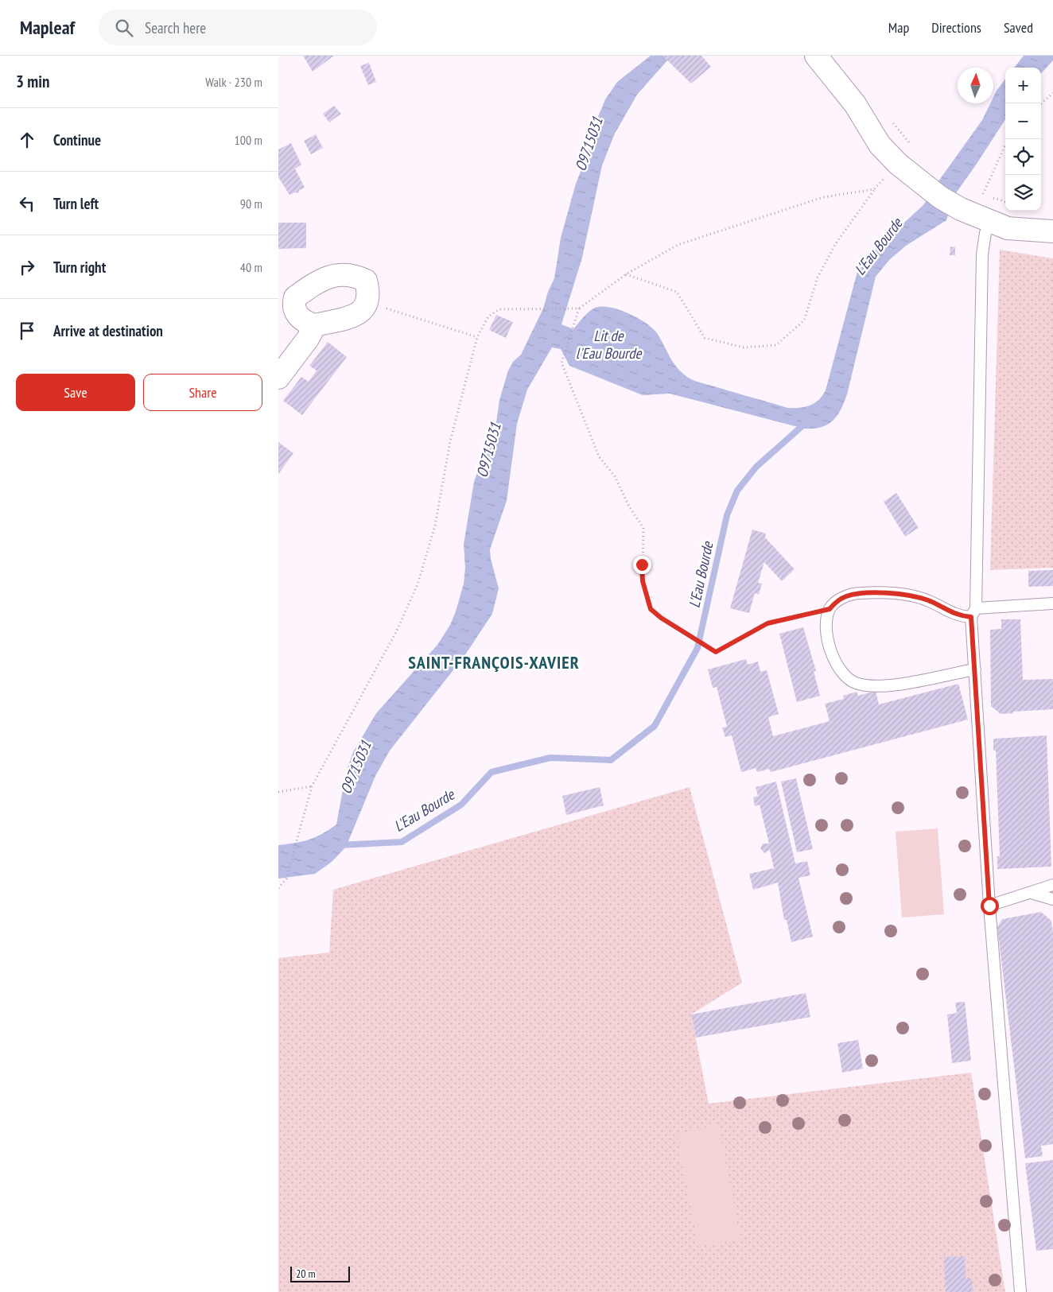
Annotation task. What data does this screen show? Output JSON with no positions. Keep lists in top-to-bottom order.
{
  "districts": ["SAINT-FRANÇOIS-XAVIER"],
  "water": ["O9715031", "L'Eau Bourde", "Lit de l'Eau Bourde"],
  "scale_bar": "20 m",
  "north": "top",
  "page": {
    "header": "Mapleaf",
    "search": "Search here",
    "nav": ["Map", "Directions", "Saved"],
    "heading": ["3 min", "Walk · 230 m"],
    "map_buttons": ["+", "−"],
    "list": [
      ["Continue", "100 m"],
      ["Turn left", "90 m"],
      ["Turn right", "40 m"],
      "Arrive at destination"
    ],
    "buttons": ["Save", "Share"],
    "scale": "20 m"
  }
}
